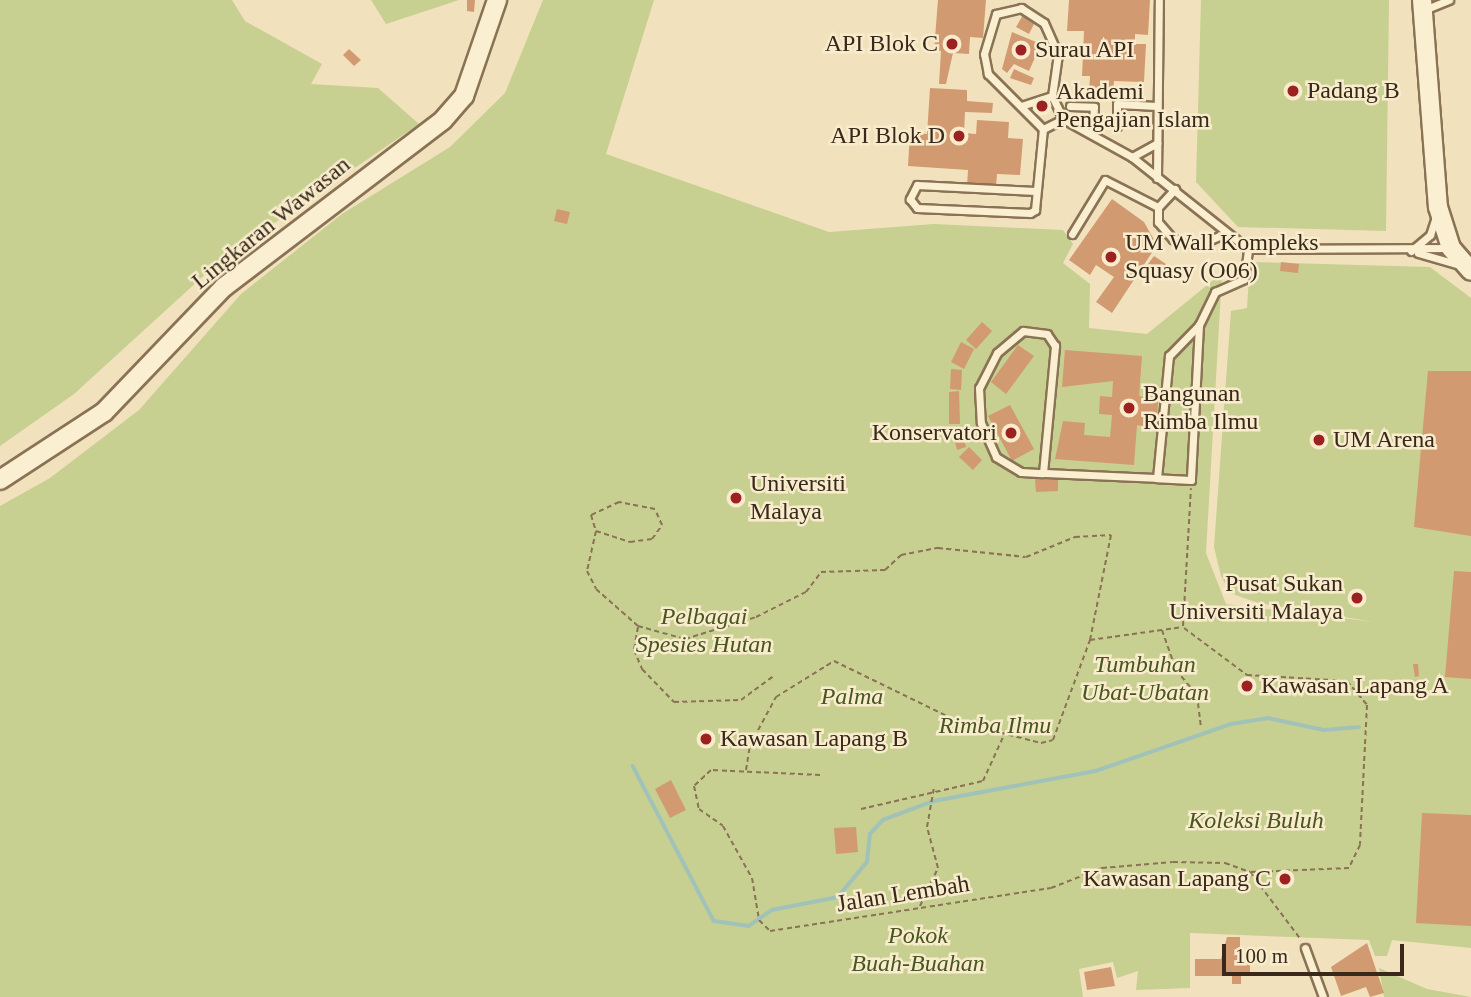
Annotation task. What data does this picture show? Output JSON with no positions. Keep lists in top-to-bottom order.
{
  "streets": {
    "street": ["Lingkaran Wawasan"],
    "path": ["Jalan Lembah"]
  },
  "parks": [
    "Pelbagai Spesies Hutan",
    "Tumbuhan Ubat-Ubatan",
    "Palma",
    "Rimba Ilmu",
    "Koleksi Buluh",
    "Pokok Buah-Buahan"
  ],
  "places": [
    "API Blok C",
    "Surau API",
    "Padang B",
    "Akademi Pengajian Islam",
    "API Blok D",
    "UM Wall Kompleks Squasy (O06)",
    "Bangunan Rimba Ilmu",
    "Konservatori",
    "UM Arena",
    "Universiti Malaya",
    "Pusat Sukan Universiti Malaya",
    "Kawasan Lapang A",
    "Kawasan Lapang B",
    "Kawasan Lapang C"
  ],
  "scale_bar": "100 m"
}
